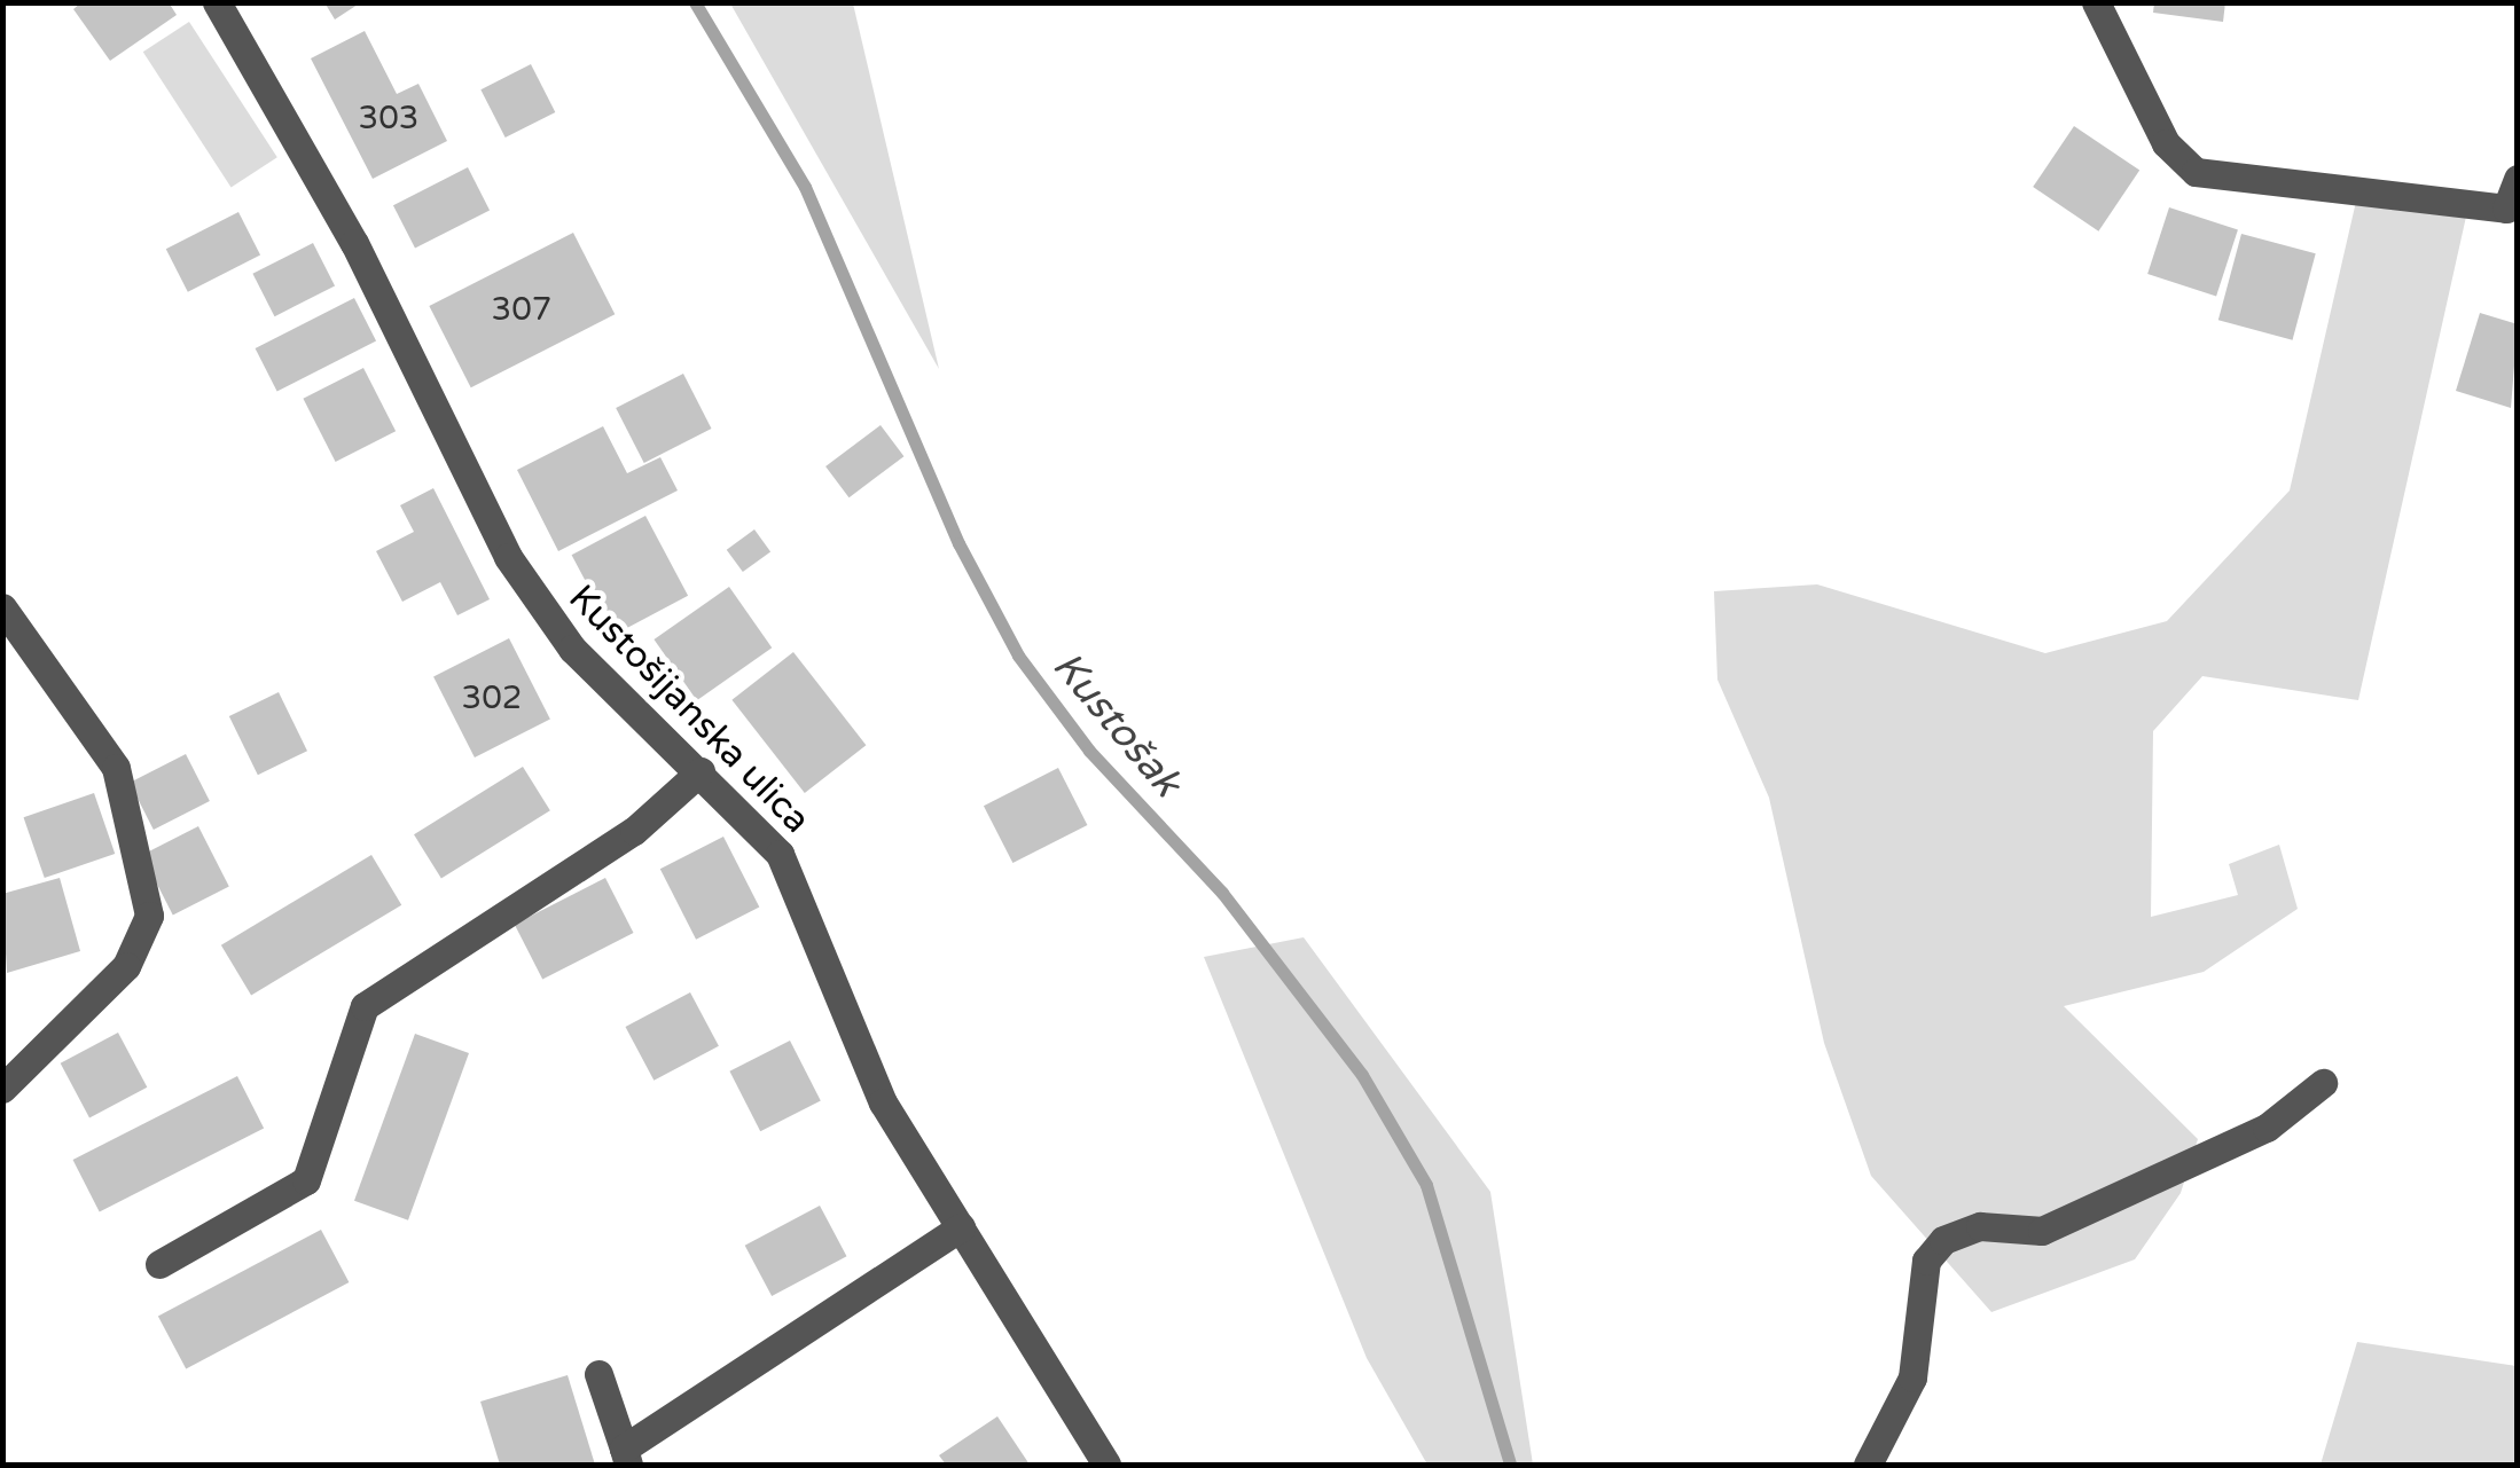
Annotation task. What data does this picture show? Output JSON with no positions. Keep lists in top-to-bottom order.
{
  "streets": {
    "street": ["Kustošijanska ulica"]
  },
  "water": ["Kustošak"],
  "house_numbers": ["303", "307", "302"]
}
